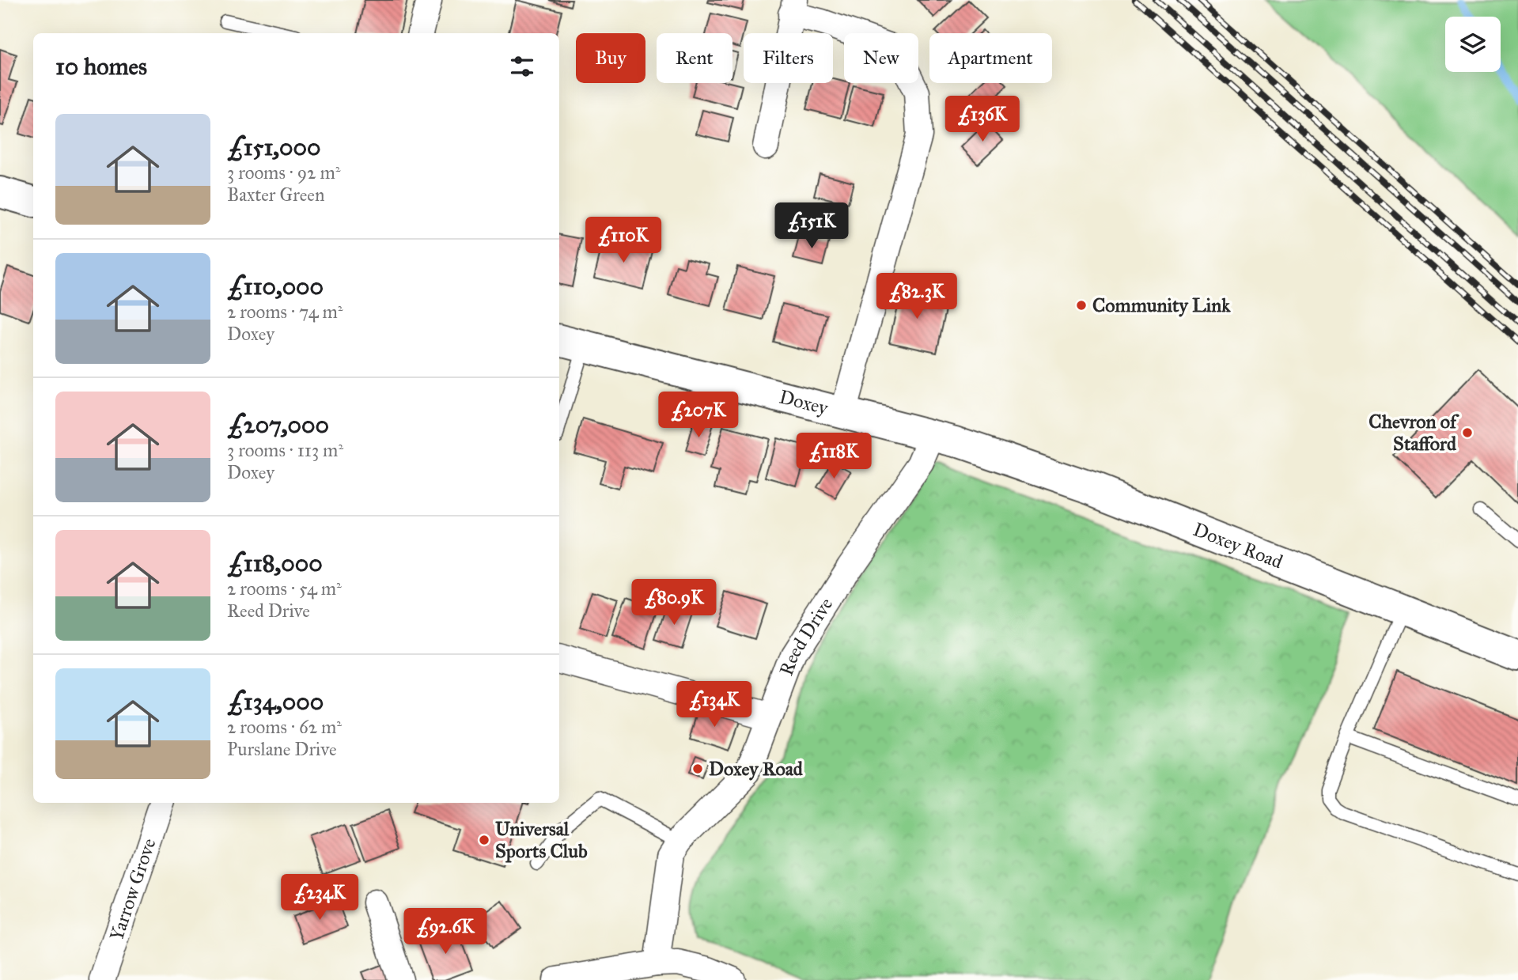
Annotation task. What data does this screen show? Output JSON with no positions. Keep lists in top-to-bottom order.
{
  "streets": {
    "street": [
      "Doxey",
      "Doxey Road",
      "Reed Drive",
      "Yarrow Grove"
    ]
  },
  "crossings": [
    ["Doxey", "Doxey Road"],
    ["Doxey", "Reed Drive"],
    ["Doxey Road", "Reed Drive"]
  ],
  "places": [
    "Community Link",
    "Chevron of Stafford",
    "Doxey Road",
    "Universal Sports Club"
  ],
  "page": {
    "chip": [
      "Buy",
      "Rent",
      "Filters",
      "New",
      "Apartment"
    ],
    "heading": "10 homes",
    "price": [
      "£136K",
      "£151K",
      "£110K",
      "£82.3K",
      "£207K",
      "£118K",
      "£80.9K",
      "£134K",
      "£234K",
      "£92.6K"
    ],
    "list": [
      {
        "name": "£151,000",
        "note": "3 rooms · 92 m² · Baxter Green"
      },
      {
        "name": "£110,000",
        "note": "2 rooms · 74 m² · Doxey"
      },
      {
        "name": "£207,000",
        "note": "3 rooms · 113 m² · Doxey"
      },
      {
        "name": "£118,000",
        "note": "2 rooms · 54 m² · Reed Drive"
      },
      {
        "name": "£134,000",
        "note": "2 rooms · 62 m² · Purslane Drive"
      }
    ]
  }
}
